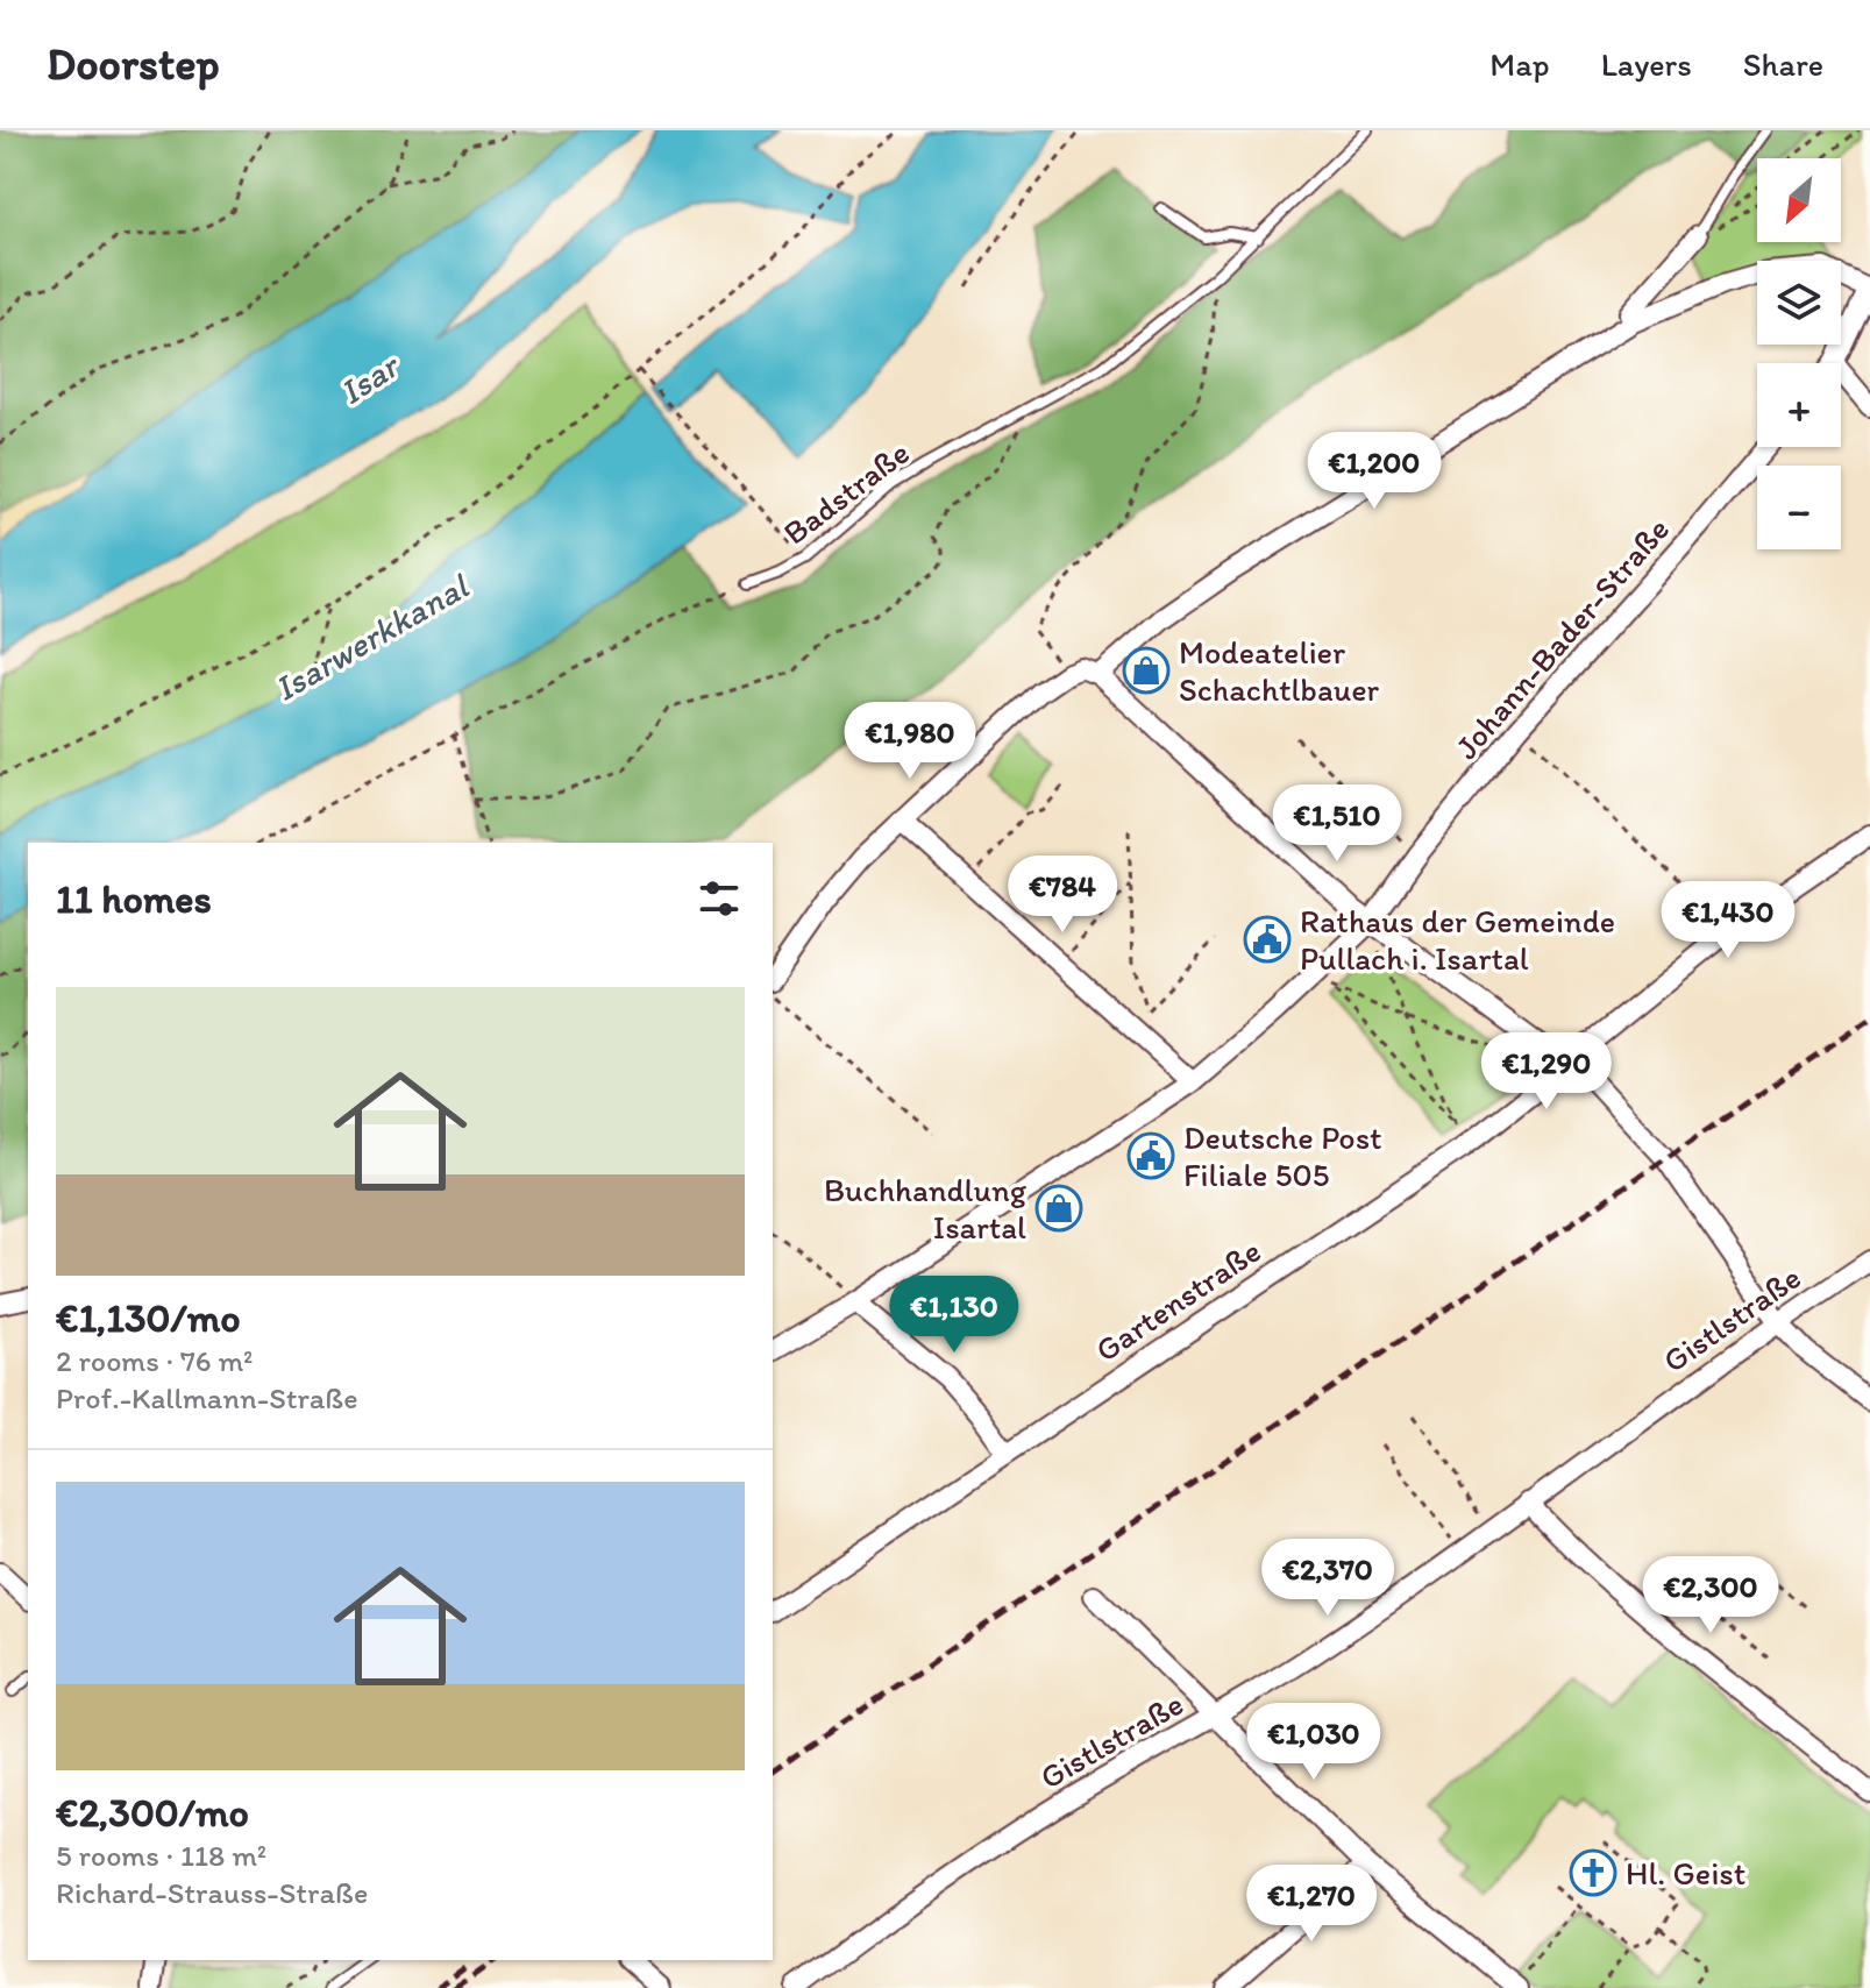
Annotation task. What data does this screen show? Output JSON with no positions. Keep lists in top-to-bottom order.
{
  "streets": {
    "street": ["Johann-Bader-Straße", "Gartenstraße", "Gistlstraße"],
    "lane": ["Badstraße"]
  },
  "water": ["Isar", "Isarwerkkanal"],
  "places": {
    "shop": ["Modeatelier Schachtlbauer", "Buchhandlung Isartal"],
    "public building": ["Rathaus der Gemeinde Pullach i. Isartal", "Deutsche Post Filiale 505"],
    "church": ["Hl. Geist"]
  },
  "north": "bottom left",
  "page": {
    "header": "Doorstep",
    "nav": ["Map", "Layers", "Share"],
    "map_buttons": ["+", "−"],
    "price": [
      "€1,200",
      "€1,980",
      "€1,510",
      "€784",
      "€1,430",
      "€1,290",
      "€1,130",
      "€2,370",
      "€2,300",
      "€1,030",
      "€1,270"
    ],
    "heading": "11 homes",
    "list": [
      {
        "name": "€1,130/mo",
        "note": "2 rooms · 76 m² · Prof.-Kallmann-Straße"
      },
      {
        "name": "€2,300/mo",
        "note": "5 rooms · 118 m² · Richard-Strauss-Straße"
      }
    ]
  }
}
